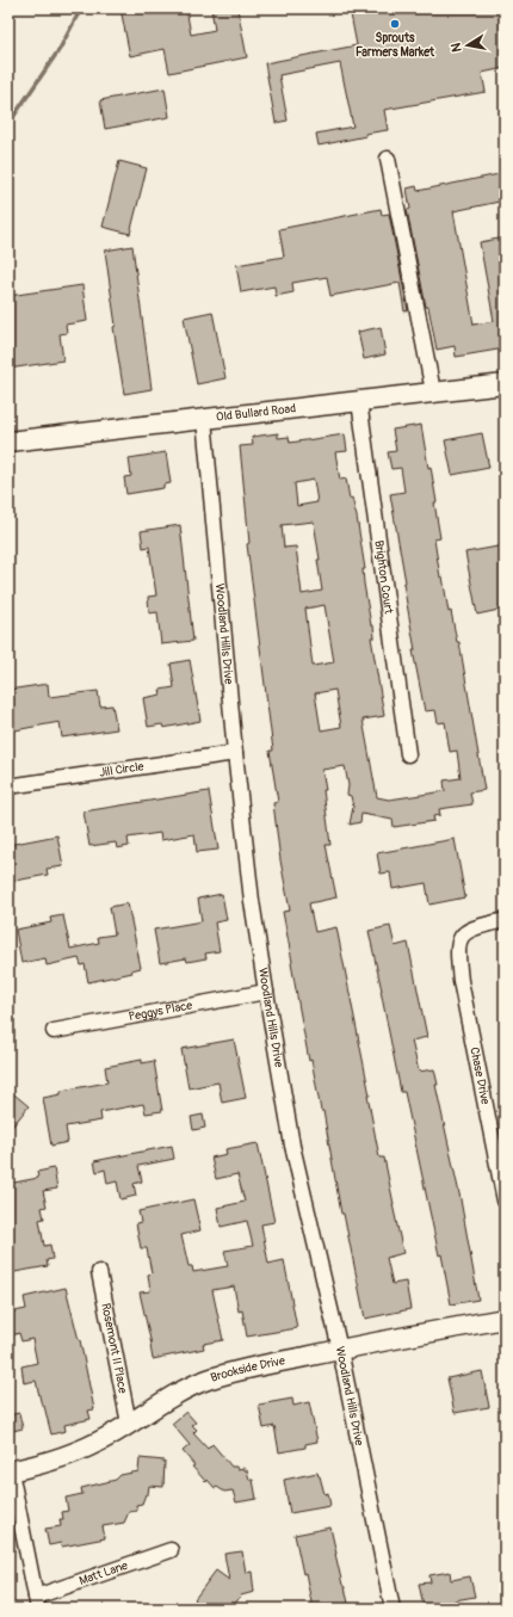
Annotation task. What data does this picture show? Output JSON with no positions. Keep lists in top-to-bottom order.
{
  "streets": {
    "street": [
      "Old Bullard Road",
      "Brighton Court",
      "Woodland Hills Drive",
      "Jill Circle",
      "Peggys Place",
      "Chase Drive",
      "Rosemont II Place",
      "Brookside Drive",
      "Matt Lane"
    ]
  },
  "crossings": [
    ["Old Bullard Road", "Brighton Court"],
    ["Old Bullard Road", "Woodland Hills Drive"],
    ["Woodland Hills Drive", "Jill Circle"],
    ["Woodland Hills Drive", "Peggys Place"],
    ["Woodland Hills Drive", "Brookside Drive"],
    ["Rosemont II Place", "Brookside Drive"]
  ],
  "places": ["Sprouts Farmers Market"],
  "north": "left"
}
